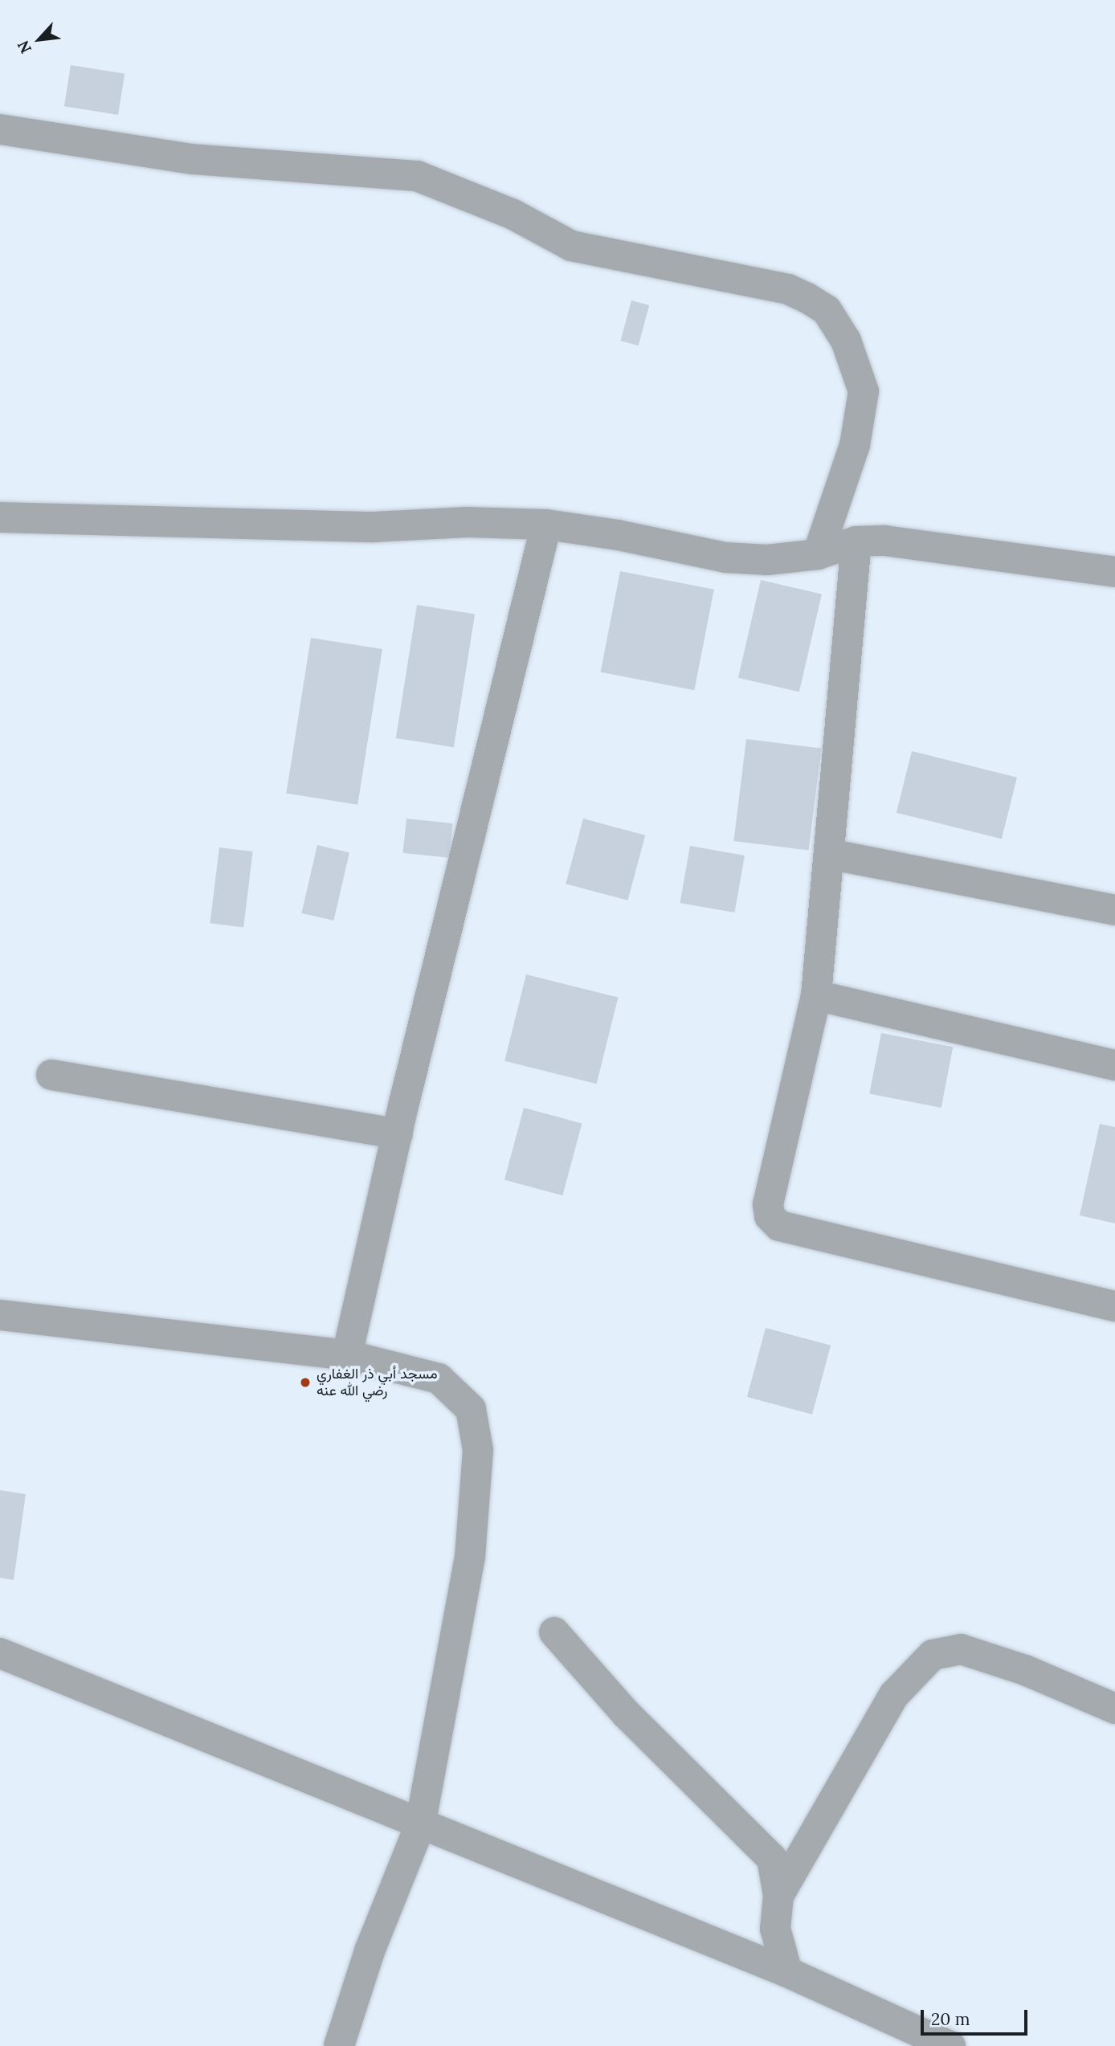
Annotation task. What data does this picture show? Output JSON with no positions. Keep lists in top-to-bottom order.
{
  "places": ["مسجد أبي ذر الغفاري رضي الله عنه"],
  "scale_bar": "20 m",
  "north": "bottom left"
}
